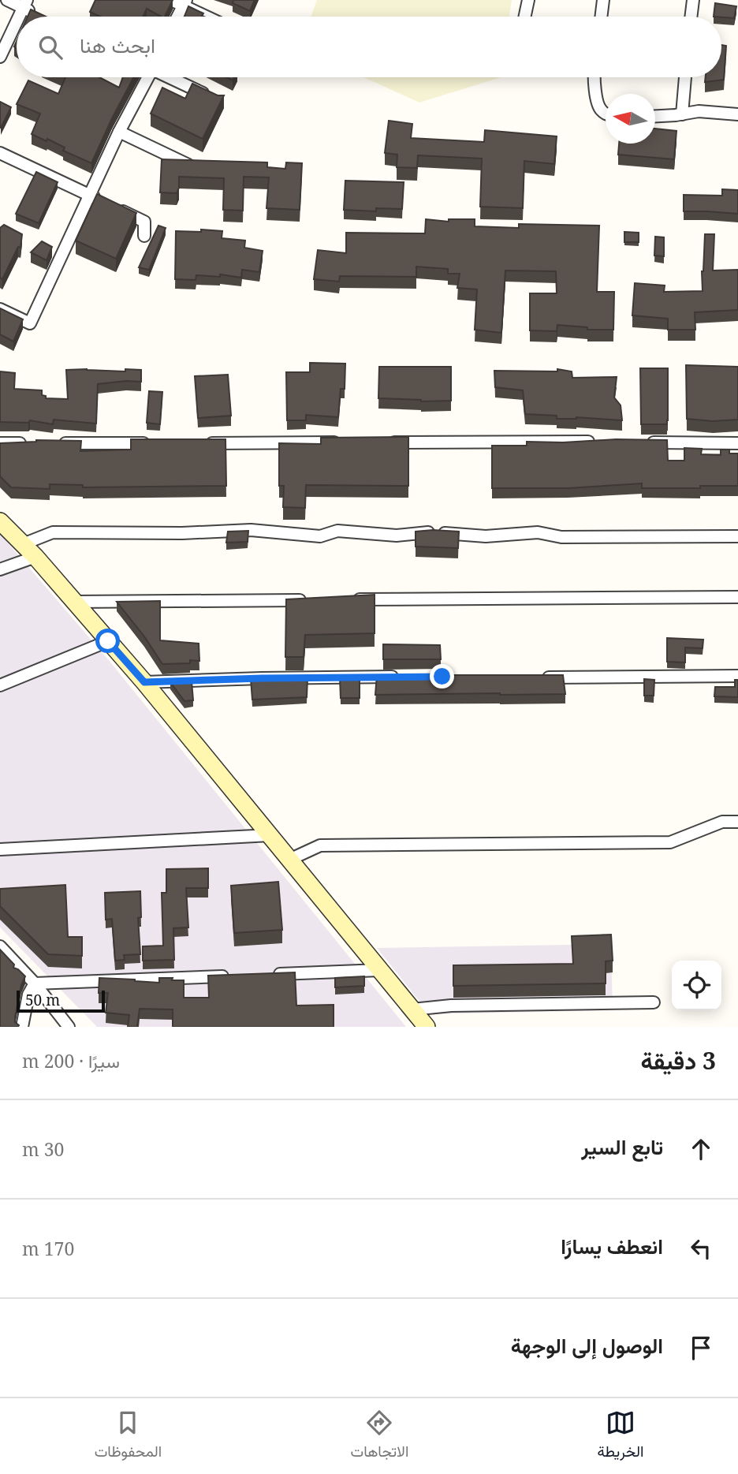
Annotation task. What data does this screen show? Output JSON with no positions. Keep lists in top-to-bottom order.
{
  "scale_bar": "50 m",
  "north": "left",
  "page": {
    "search": "ابحث هنا",
    "scale": "50 m",
    "heading": ["3 دقيقة", "سيرًا · 200 m"],
    "list": [
      ["تابع السير", "30 m"],
      ["انعطف يسارًا", "170 m"],
      "الوصول إلى الوجهة"
    ],
    "nav": ["الخريطة", "الاتجاهات", "المحفوظات"]
  }
}
